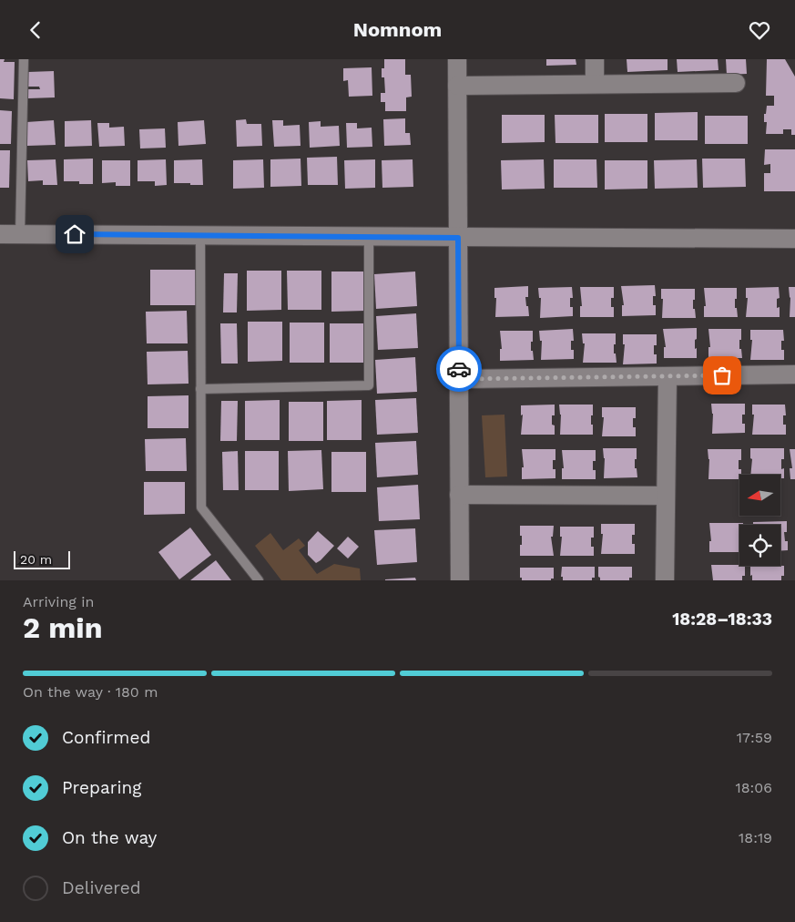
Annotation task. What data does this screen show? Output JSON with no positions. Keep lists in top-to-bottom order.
{
  "scale_bar": "20 m",
  "north": "left",
  "page": {
    "header": "Nomnom",
    "scale": "20 m",
    "heading": ["2 min", "Arriving in", "18:28–18:33"],
    "bar": "On the way · 180 m",
    "list": [
      ["Confirmed", "17:59"],
      ["Preparing", "18:06"],
      ["On the way", "18:19"],
      "Delivered"
    ]
  }
}
